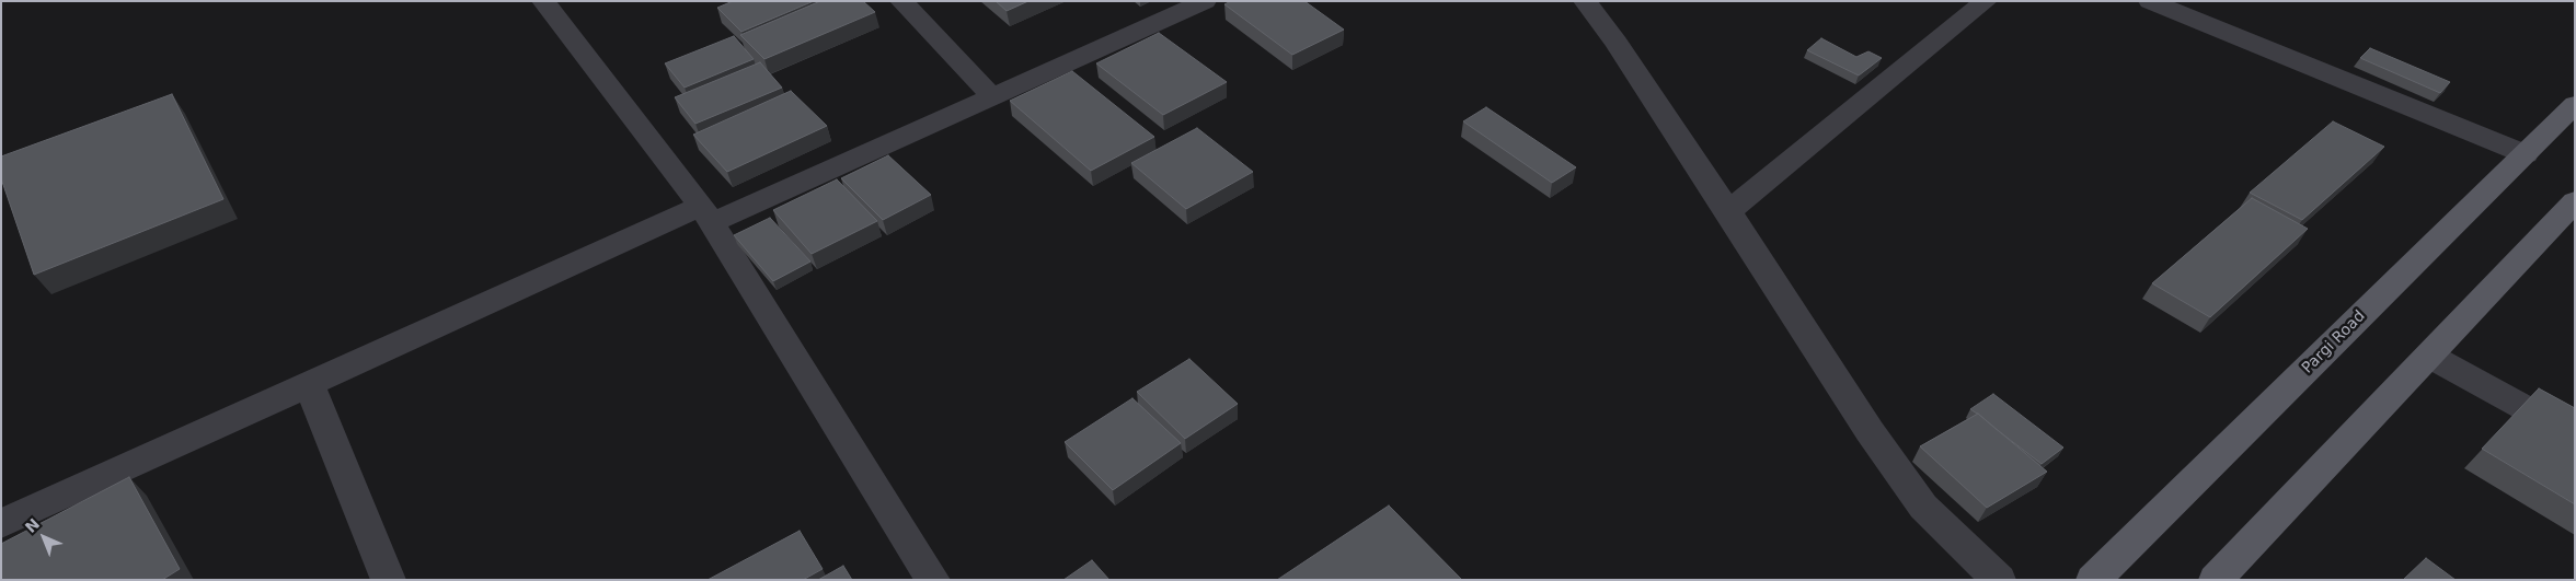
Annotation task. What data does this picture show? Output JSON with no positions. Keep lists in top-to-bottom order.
{
  "streets": {
    "main road": ["Pargi Road"]
  },
  "north": "top left"
}
